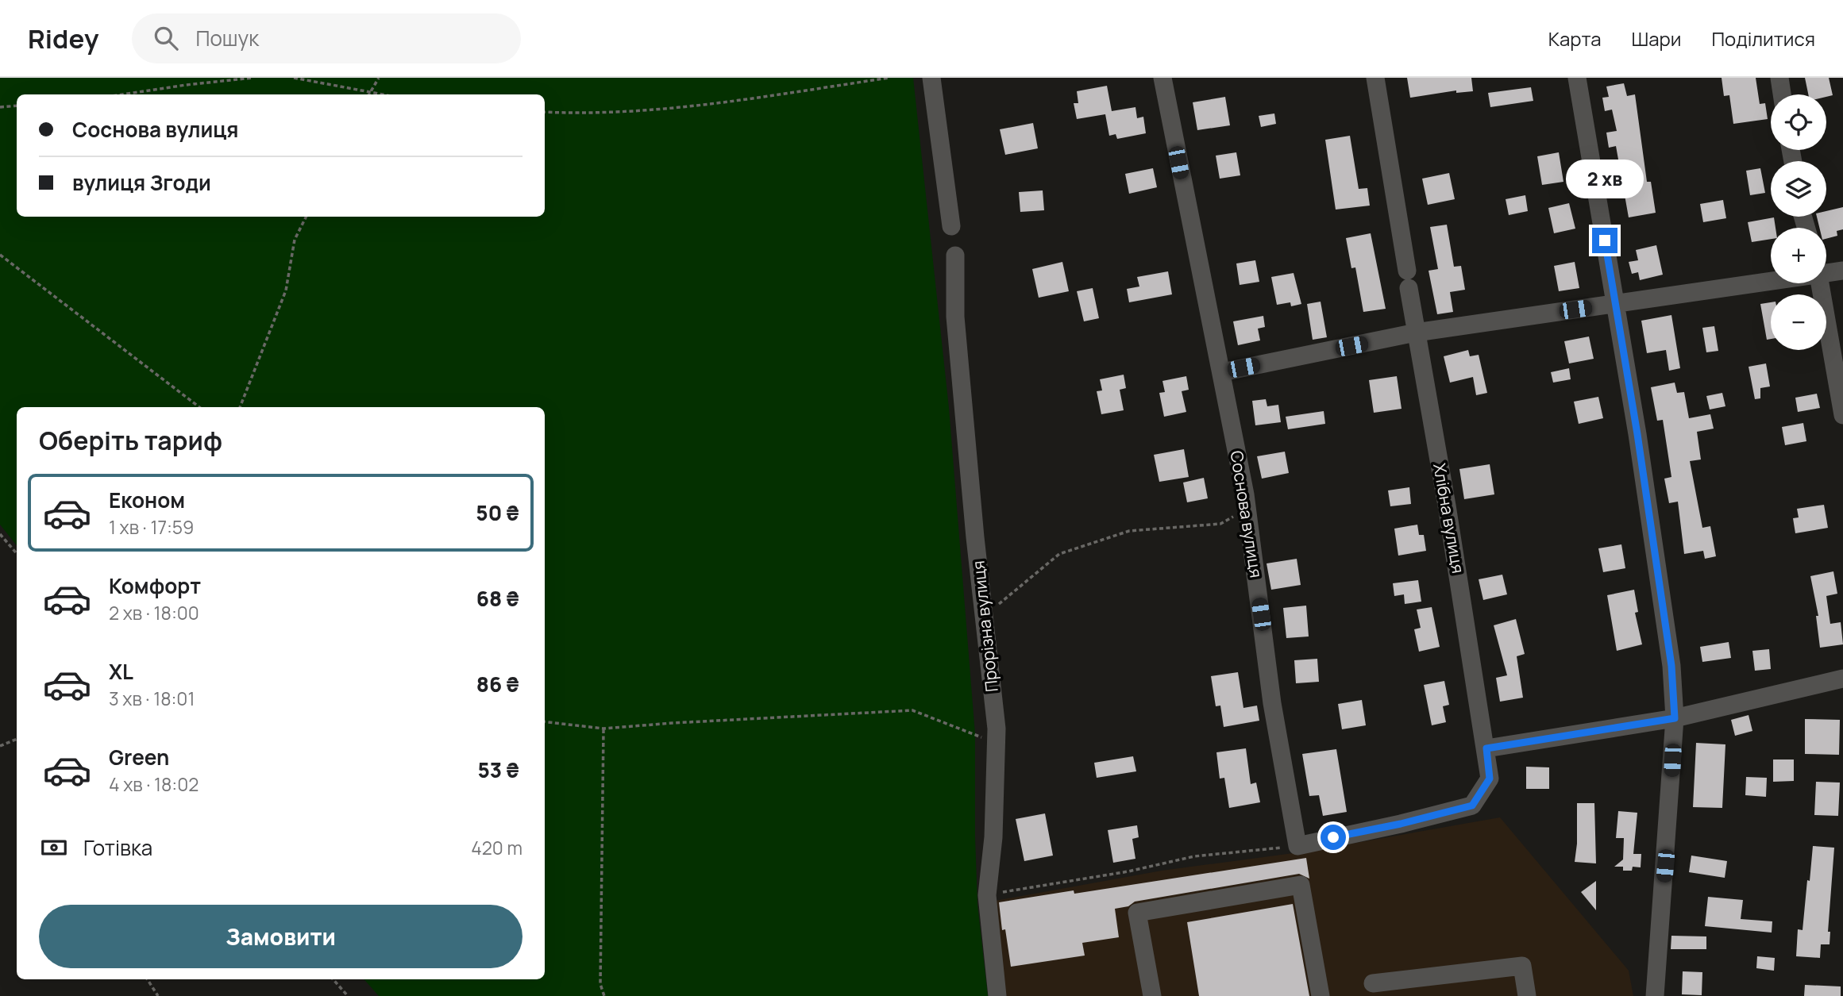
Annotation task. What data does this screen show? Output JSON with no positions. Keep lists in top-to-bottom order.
{
  "streets": {
    "street": ["Соснова вулиця", "Хлібна вулиця", "Прорізна вулиця"]
  },
  "page": {
    "header": "Ridey",
    "search": "Пошук",
    "nav": ["Карта", "Шари", "Поділитися"],
    "map_buttons": ["+", "−"],
    "banner": ["Соснова вулиця", "вулиця Згоди"],
    "bubble": "2 хв",
    "heading": "Оберіть тариф",
    "list": [
      {
        "name": "Економ",
        "note": "1 хв · 17:59",
        "value": "50 ₴"
      },
      {
        "name": "Комфорт",
        "note": "2 хв · 18:00",
        "value": "68 ₴"
      },
      {
        "name": "XL",
        "note": "3 хв · 18:01",
        "value": "86 ₴"
      },
      {
        "name": "Green",
        "note": "4 хв · 18:02",
        "value": "53 ₴"
      }
    ],
    "pay": ["Готівка", "420 m"],
    "buttons": "Замовити"
  }
}
